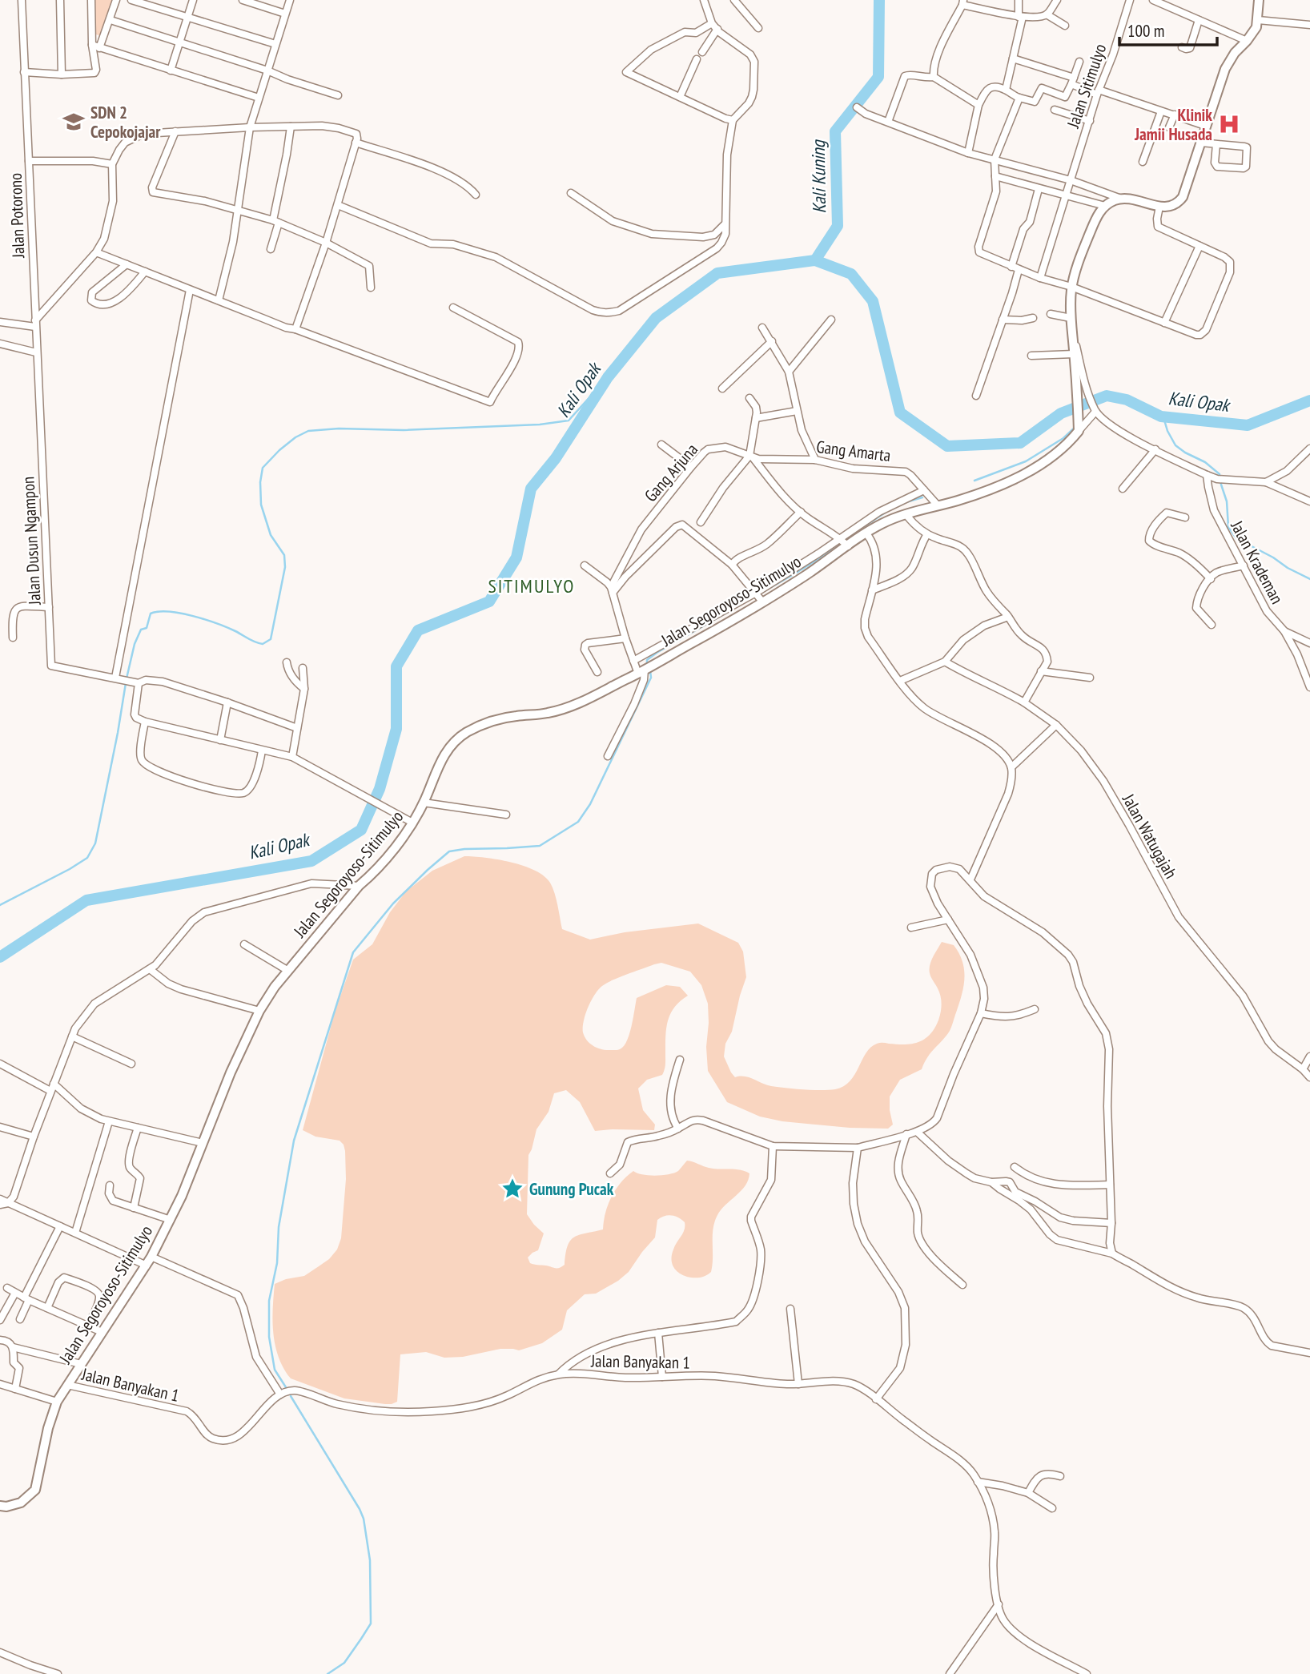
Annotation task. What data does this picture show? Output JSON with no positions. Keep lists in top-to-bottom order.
{
  "streets": {
    "main road": ["Jalan Segoroyoso-Sitimulyo"],
    "street": [
      "Jalan Sitimulyo",
      "Jalan Potorono",
      "Gang Amarta",
      "Gang Arjuna",
      "Jalan Dusun Ngampon",
      "Jalan Krademan",
      "Jalan Watugajah",
      "Jalan Banyakan 1"
    ]
  },
  "crossings": [
    ["Jalan Potorono", "Jalan Dusun Ngampon"],
    ["Gang Amarta", "Gang Arjuna"],
    ["Gang Amarta", "Jalan Segoroyoso-Sitimulyo"],
    ["Jalan Segoroyoso-Sitimulyo", "Jalan Banyakan 1"]
  ],
  "districts": ["SITIMULYO"],
  "water": ["Kali Kuning", "Kali Opak"],
  "places": {
    "school or university": ["SDN 2 Cepokojajar"],
    "hospital": ["Klinik Jamii Husada"],
    "place": ["Gunung Pucak"]
  },
  "scale_bar": "100 m"
}
